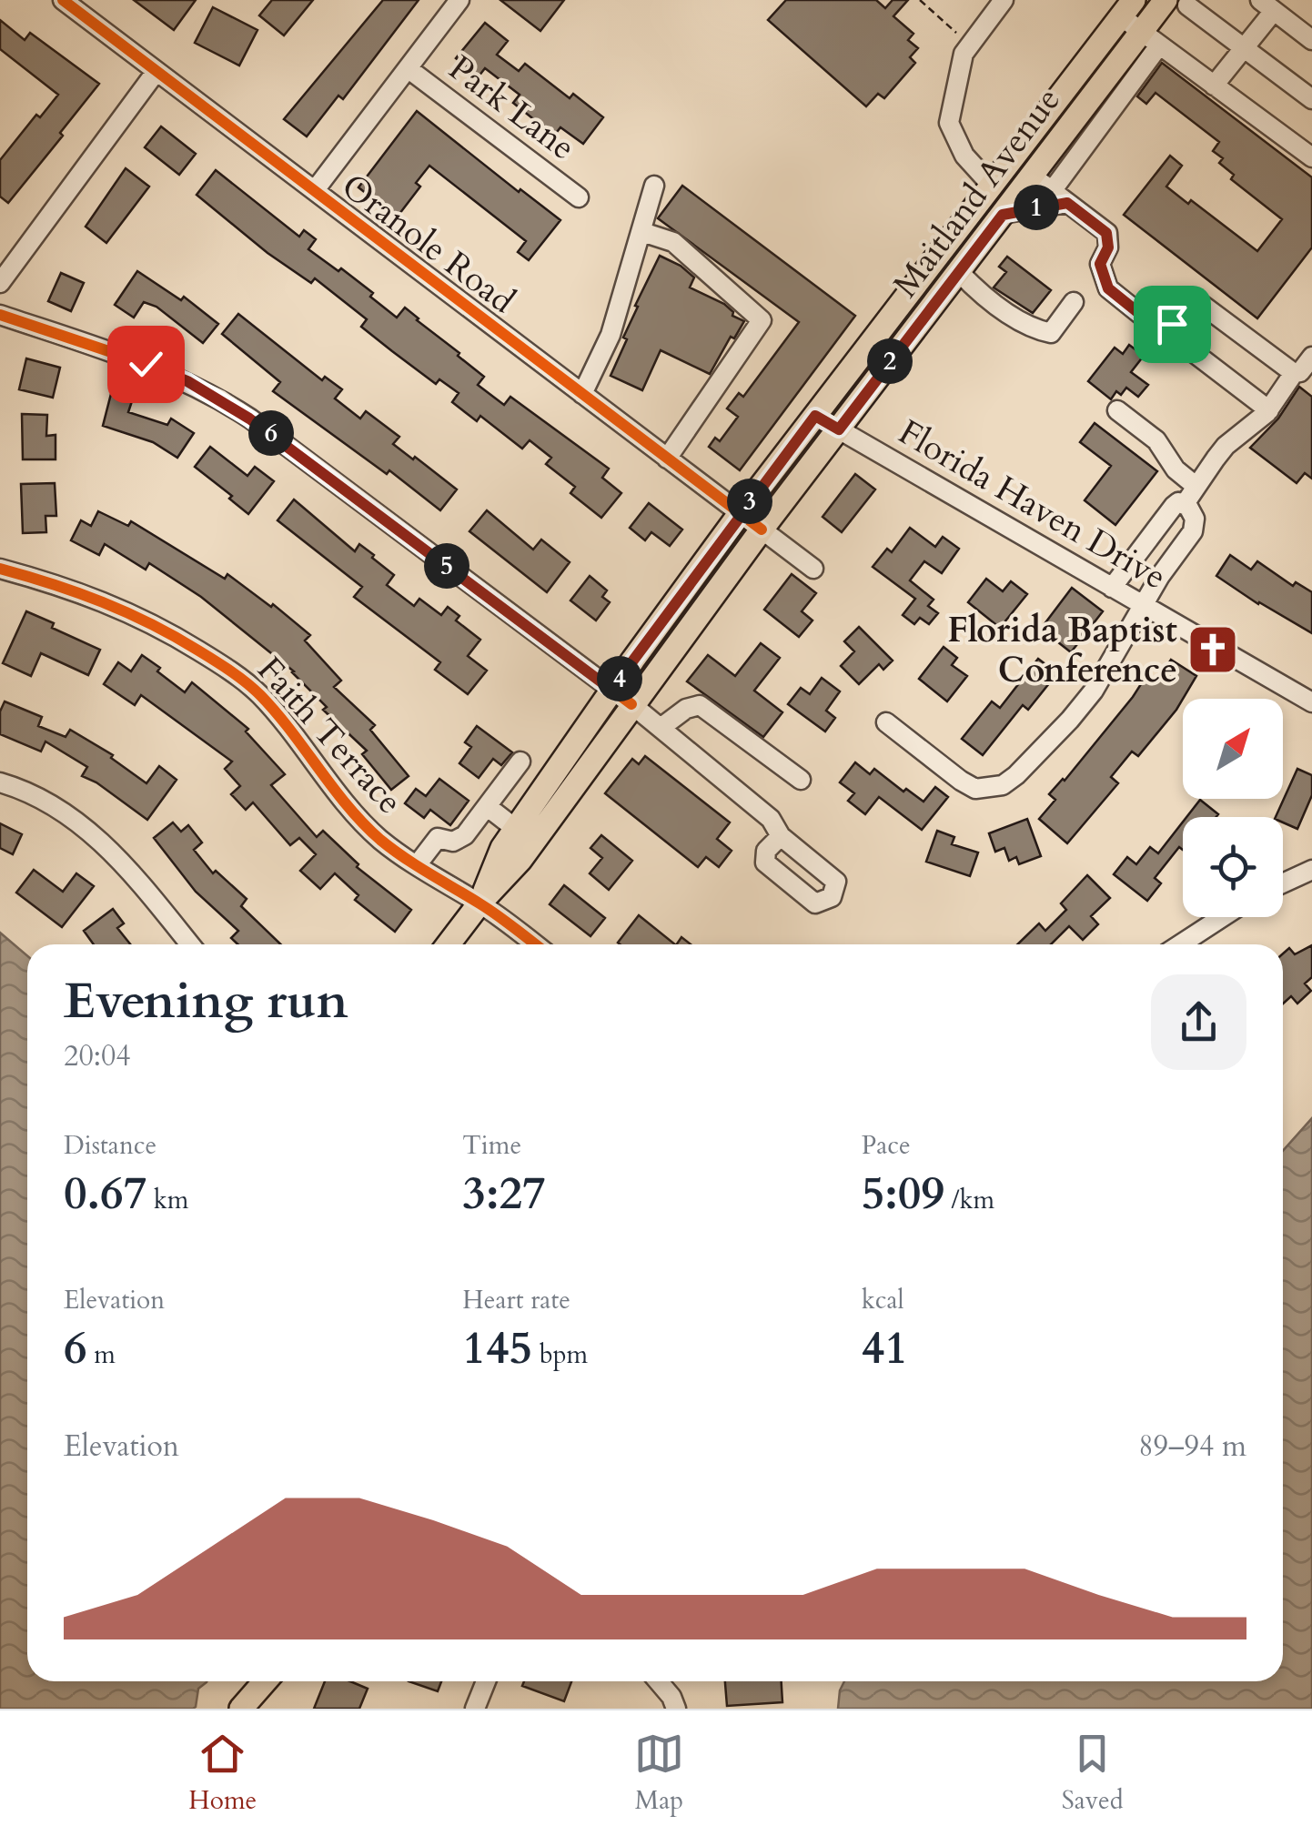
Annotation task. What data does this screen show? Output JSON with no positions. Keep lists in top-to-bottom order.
{
  "streets": {
    "main road": ["Maitland Avenue"],
    "street": [
      "Park Lane",
      "Oranole Road",
      "Florida Haven Drive",
      "Faith Terrace"
    ]
  },
  "crossings": [
    ["Maitland Avenue", "Oranole Road"],
    ["Maitland Avenue", "Florida Haven Drive"],
    ["Maitland Avenue", "Faith Terrace"]
  ],
  "places": {
    "church": ["Florida Baptist Conference"]
  },
  "north": "top right",
  "page": {
    "pins": [
      "1",
      "2",
      "6",
      "3",
      "5",
      "4"
    ],
    "heading": ["Evening run", "20:04"],
    "stats": [
      ["Distance", "0.67 km"],
      ["Time", "3:27"],
      ["Pace", "5:09 /km"],
      ["Elevation", "6 m"],
      ["Heart rate", "145 bpm"],
      ["kcal", "41"]
    ],
    "chart": ["Elevation", "89–94 m"],
    "tabs": ["Home", "Map", "Saved"]
  }
}
